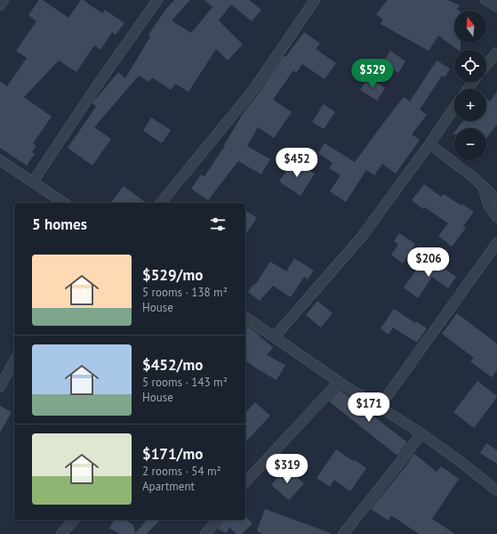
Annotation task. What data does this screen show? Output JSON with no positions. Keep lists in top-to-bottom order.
{
  "north": "top",
  "page": {
    "map_buttons": ["+", "−"],
    "price": [
      "$529",
      "$452",
      "$206",
      "$171",
      "$319"
    ],
    "heading": "5 homes",
    "list": [
      {
        "name": "$529/mo",
        "note": "5 rooms · 138 m² · House"
      },
      {
        "name": "$452/mo",
        "note": "5 rooms · 143 m² · House"
      },
      {
        "name": "$171/mo",
        "note": "2 rooms · 54 m² · Apartment"
      }
    ]
  }
}
